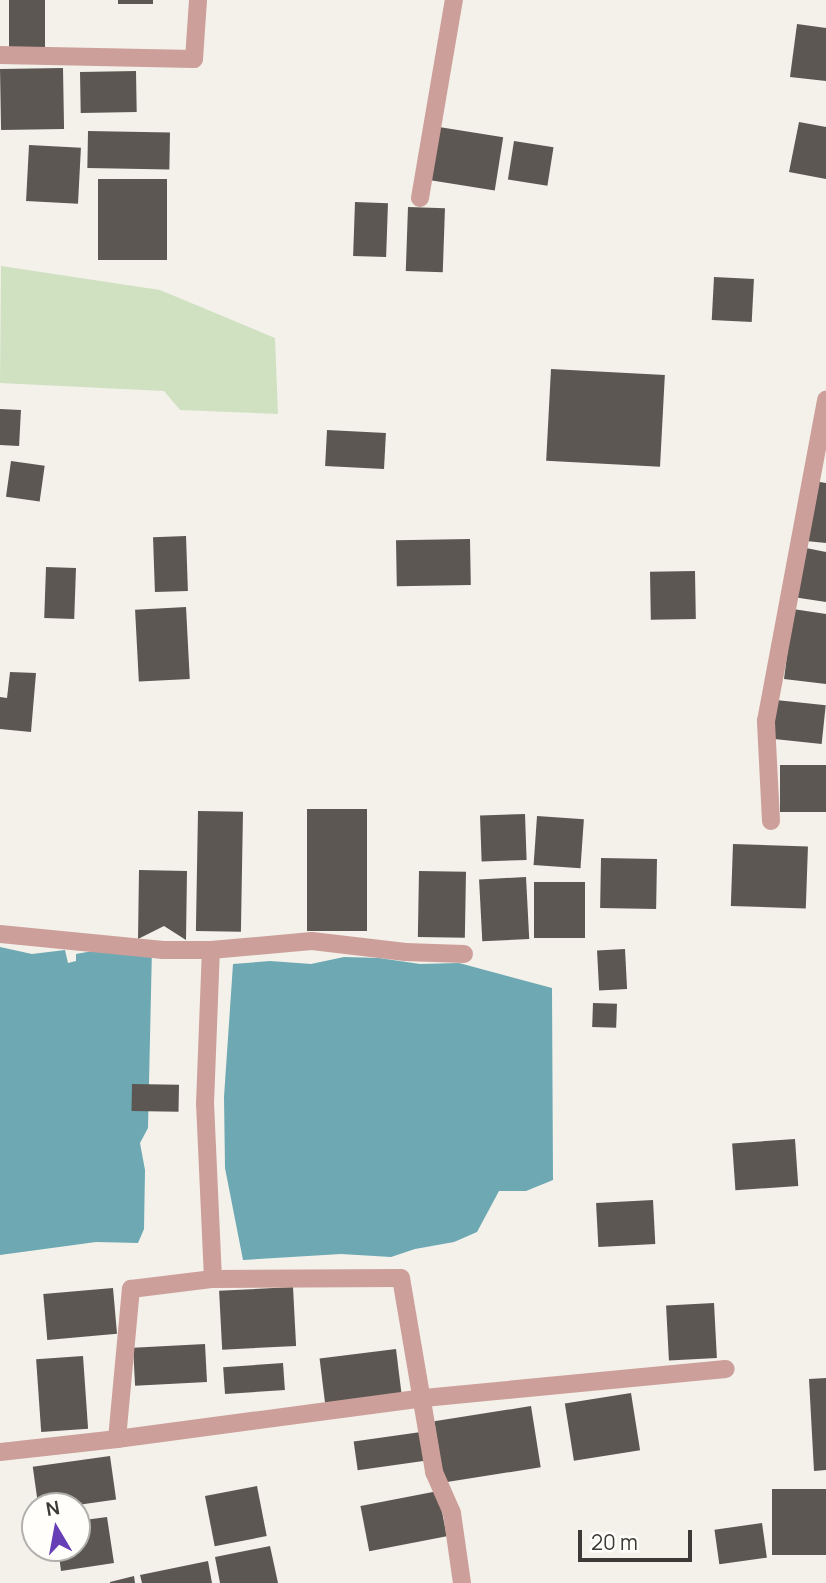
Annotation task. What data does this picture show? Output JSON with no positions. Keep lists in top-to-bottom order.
{
  "scale_bar": "20 m",
  "north": "top"
}
